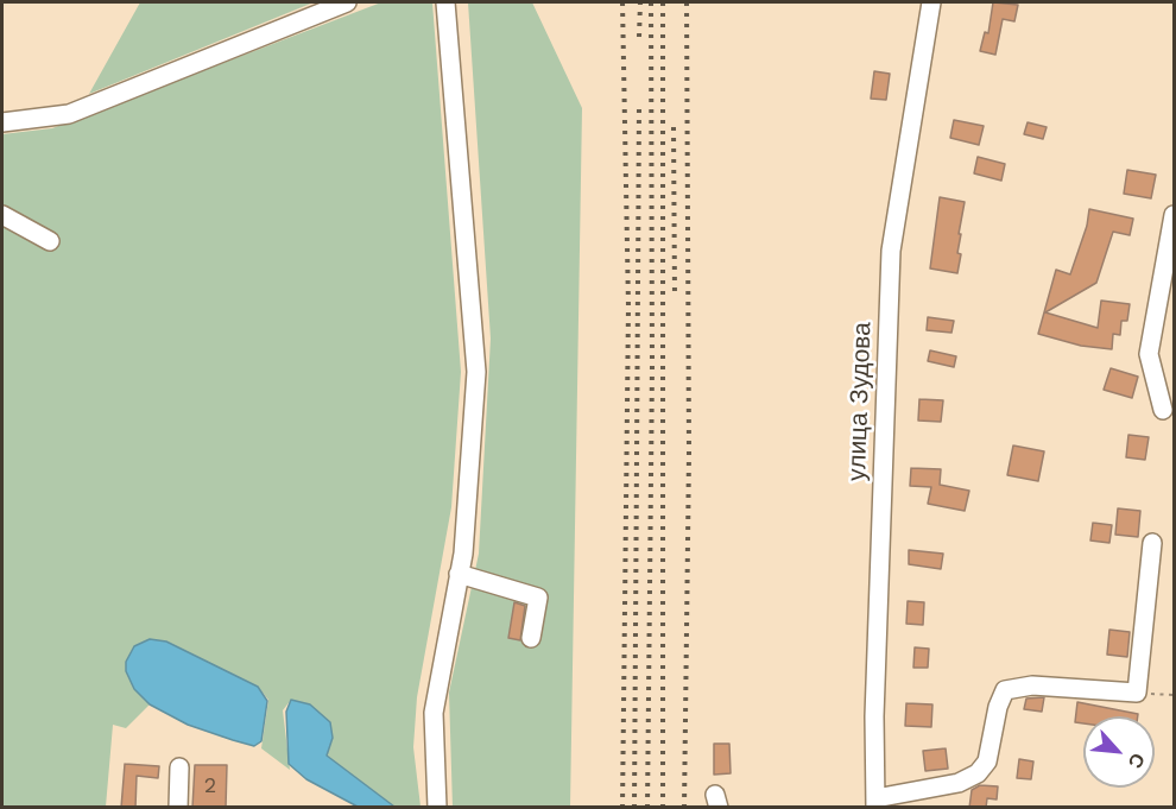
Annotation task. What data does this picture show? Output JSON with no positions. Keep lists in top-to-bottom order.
{
  "streets": {
    "street": ["улица Зудова"]
  },
  "house_numbers": ["2"],
  "north": "bottom right"
}
